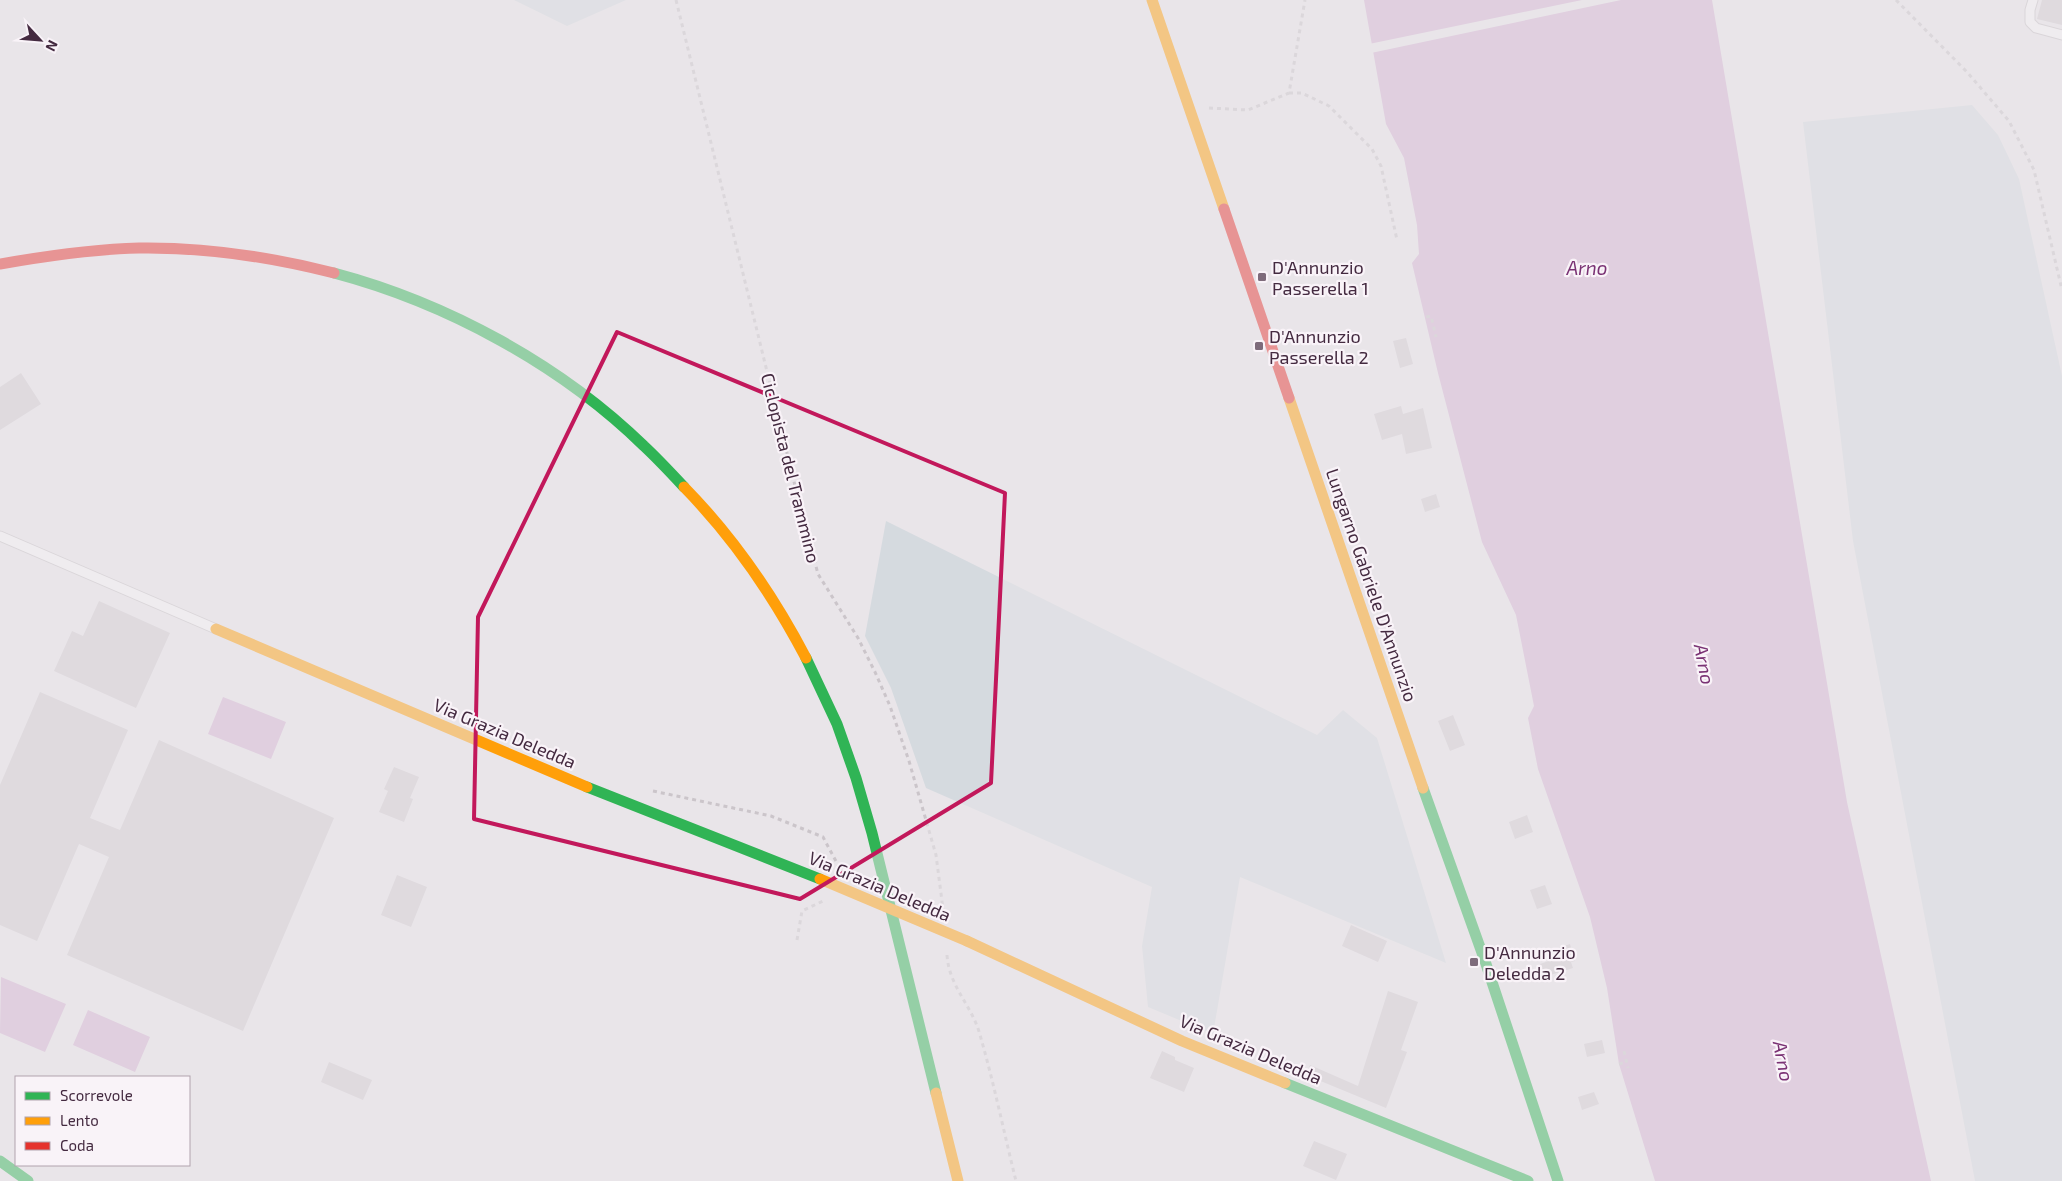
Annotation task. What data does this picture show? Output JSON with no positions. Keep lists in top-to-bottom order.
{
  "streets": {
    "main road": ["Lungarno Gabriele D'Annunzio", "Via Grazia Deledda"],
    "path": ["Ciclopista del Trammino"]
  },
  "water": ["Arno"],
  "places": {
    "transit": ["D'Annunzio Passerella 1", "D'Annunzio Passerella 2", "D'Annunzio Deledda 2"]
  },
  "legend": ["Scorrevole", "Lento", "Coda"],
  "north": "bottom right"
}
